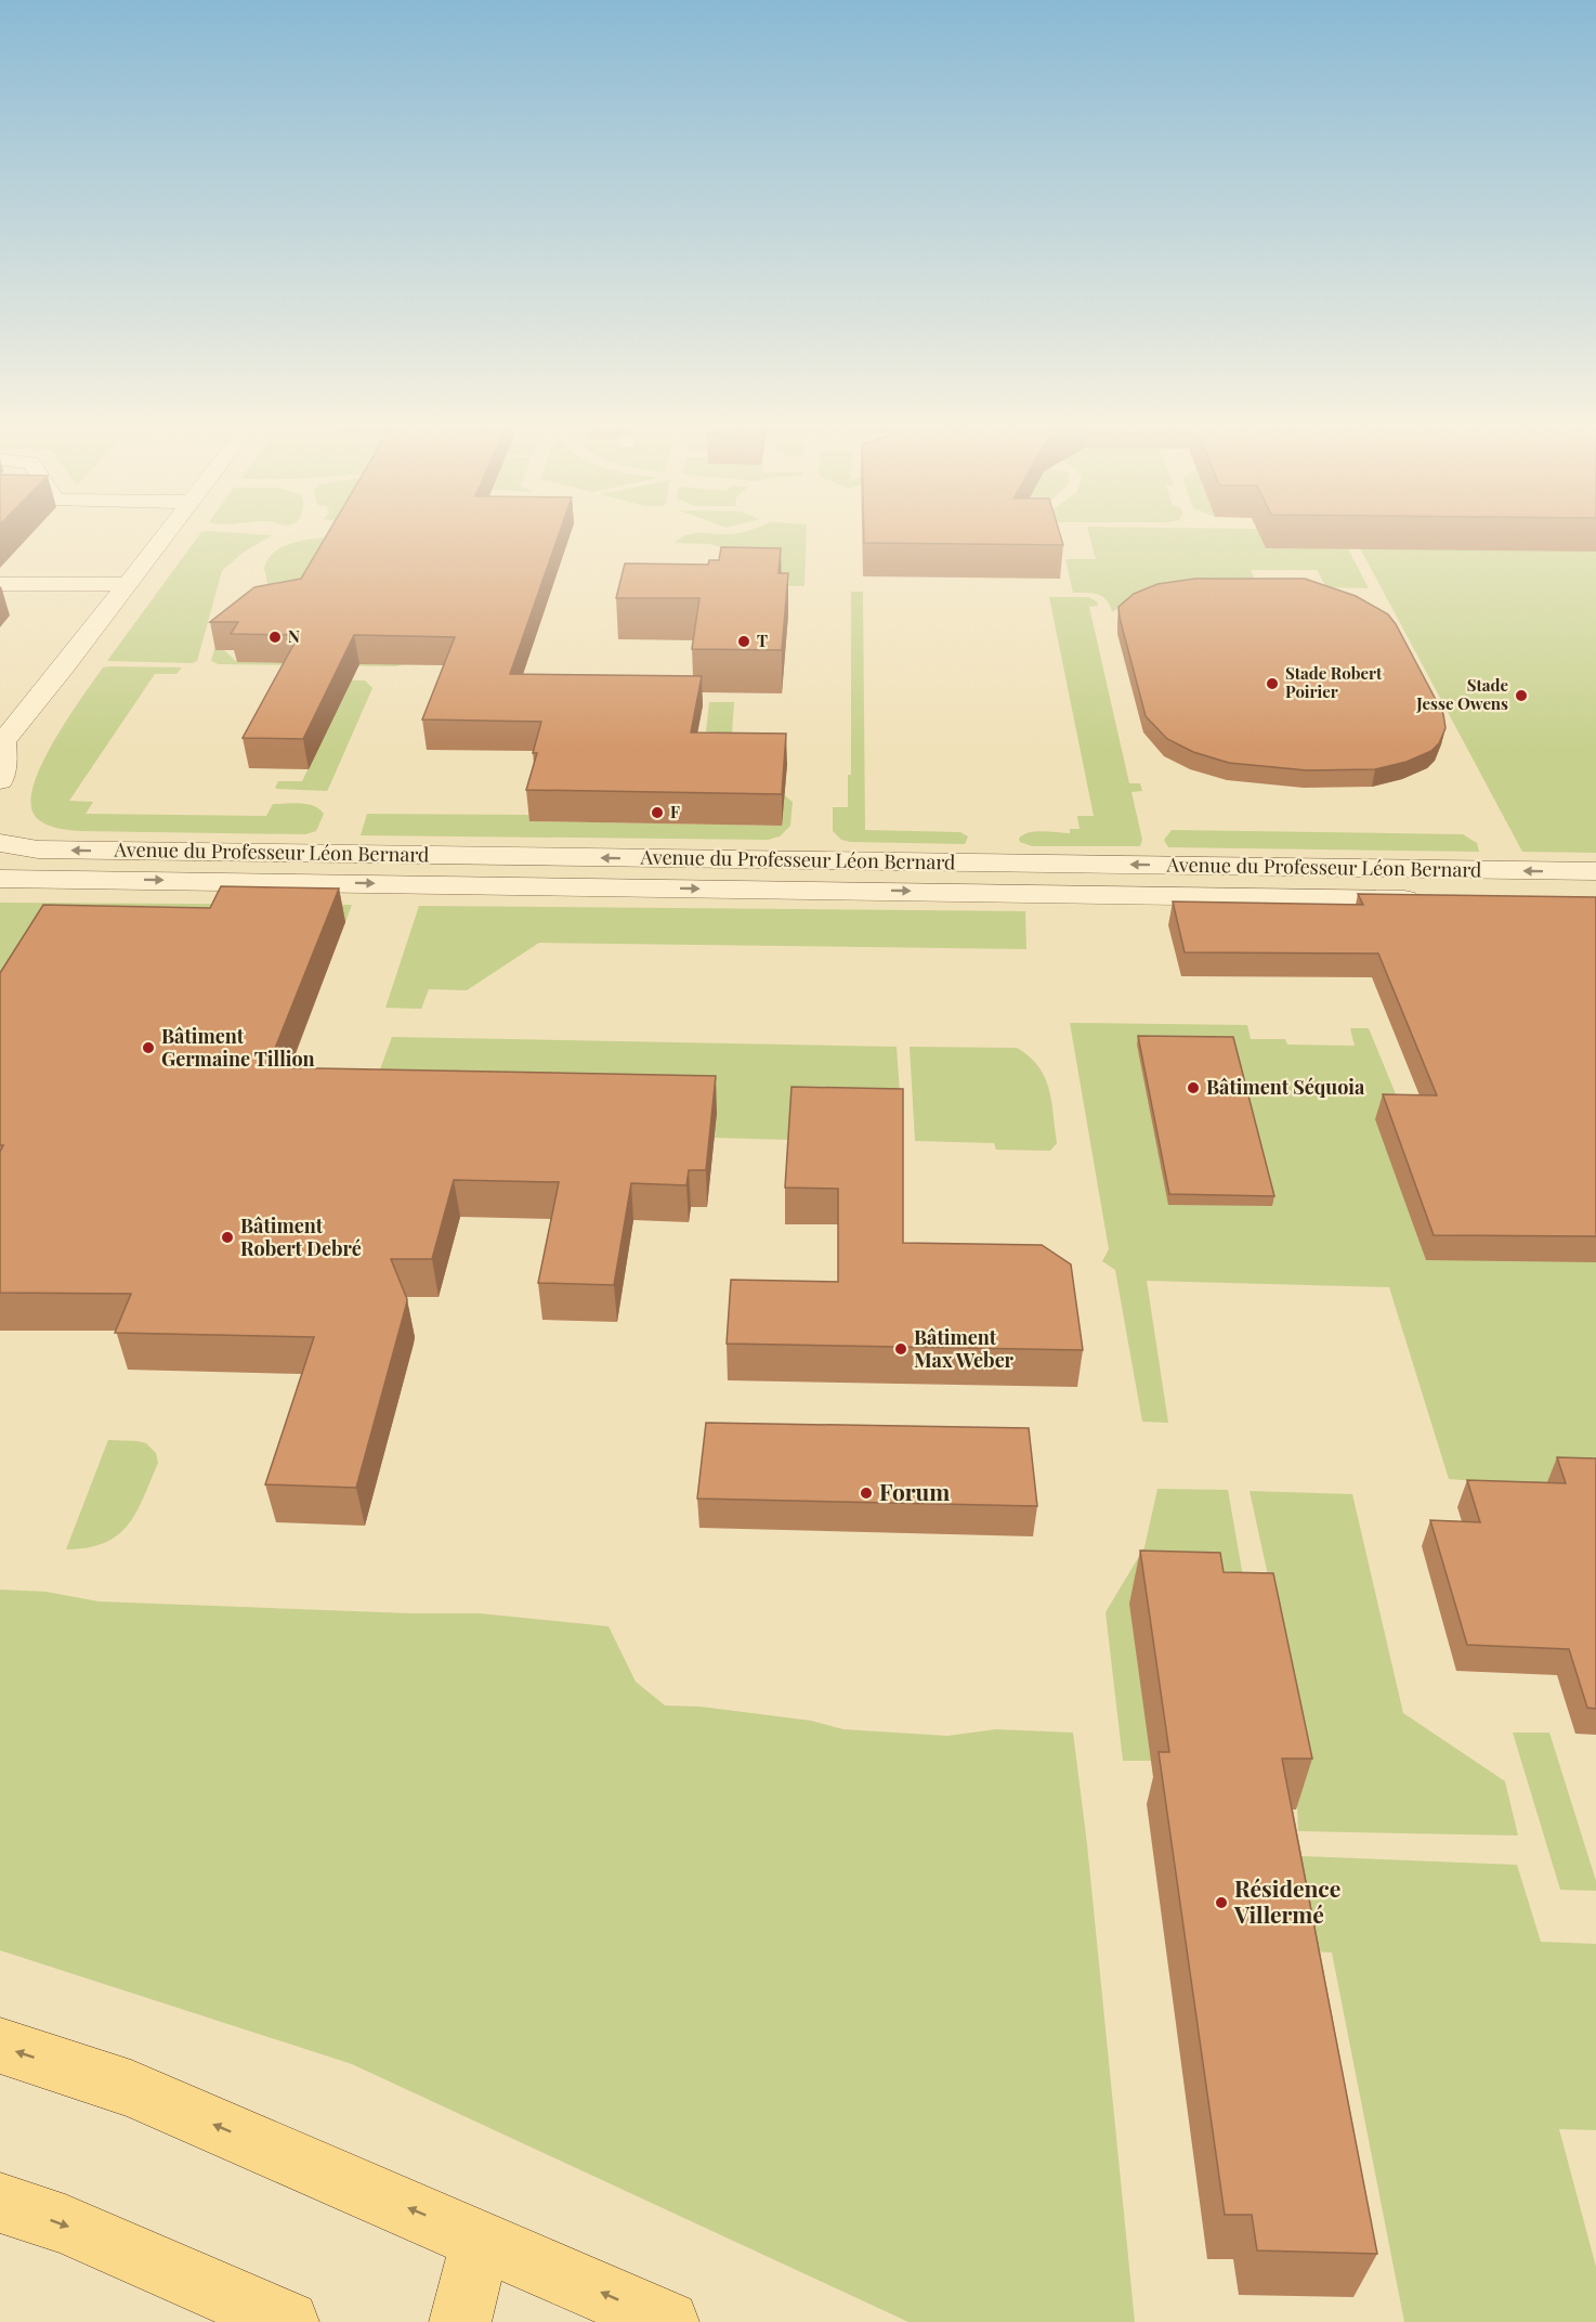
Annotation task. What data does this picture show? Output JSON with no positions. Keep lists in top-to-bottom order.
{
  "streets": {
    "street": ["Avenue du Professeur Léon Bernard"]
  },
  "places": [
    "N",
    "T",
    "Stade Robert Poirier",
    "Stade Jesse Owens",
    "F",
    "Bâtiment Germaine Tillion",
    "Bâtiment Séquoia",
    "Bâtiment Robert Debré",
    "Bâtiment Max Weber",
    "Forum",
    "Résidence Villermé"
  ]
}
